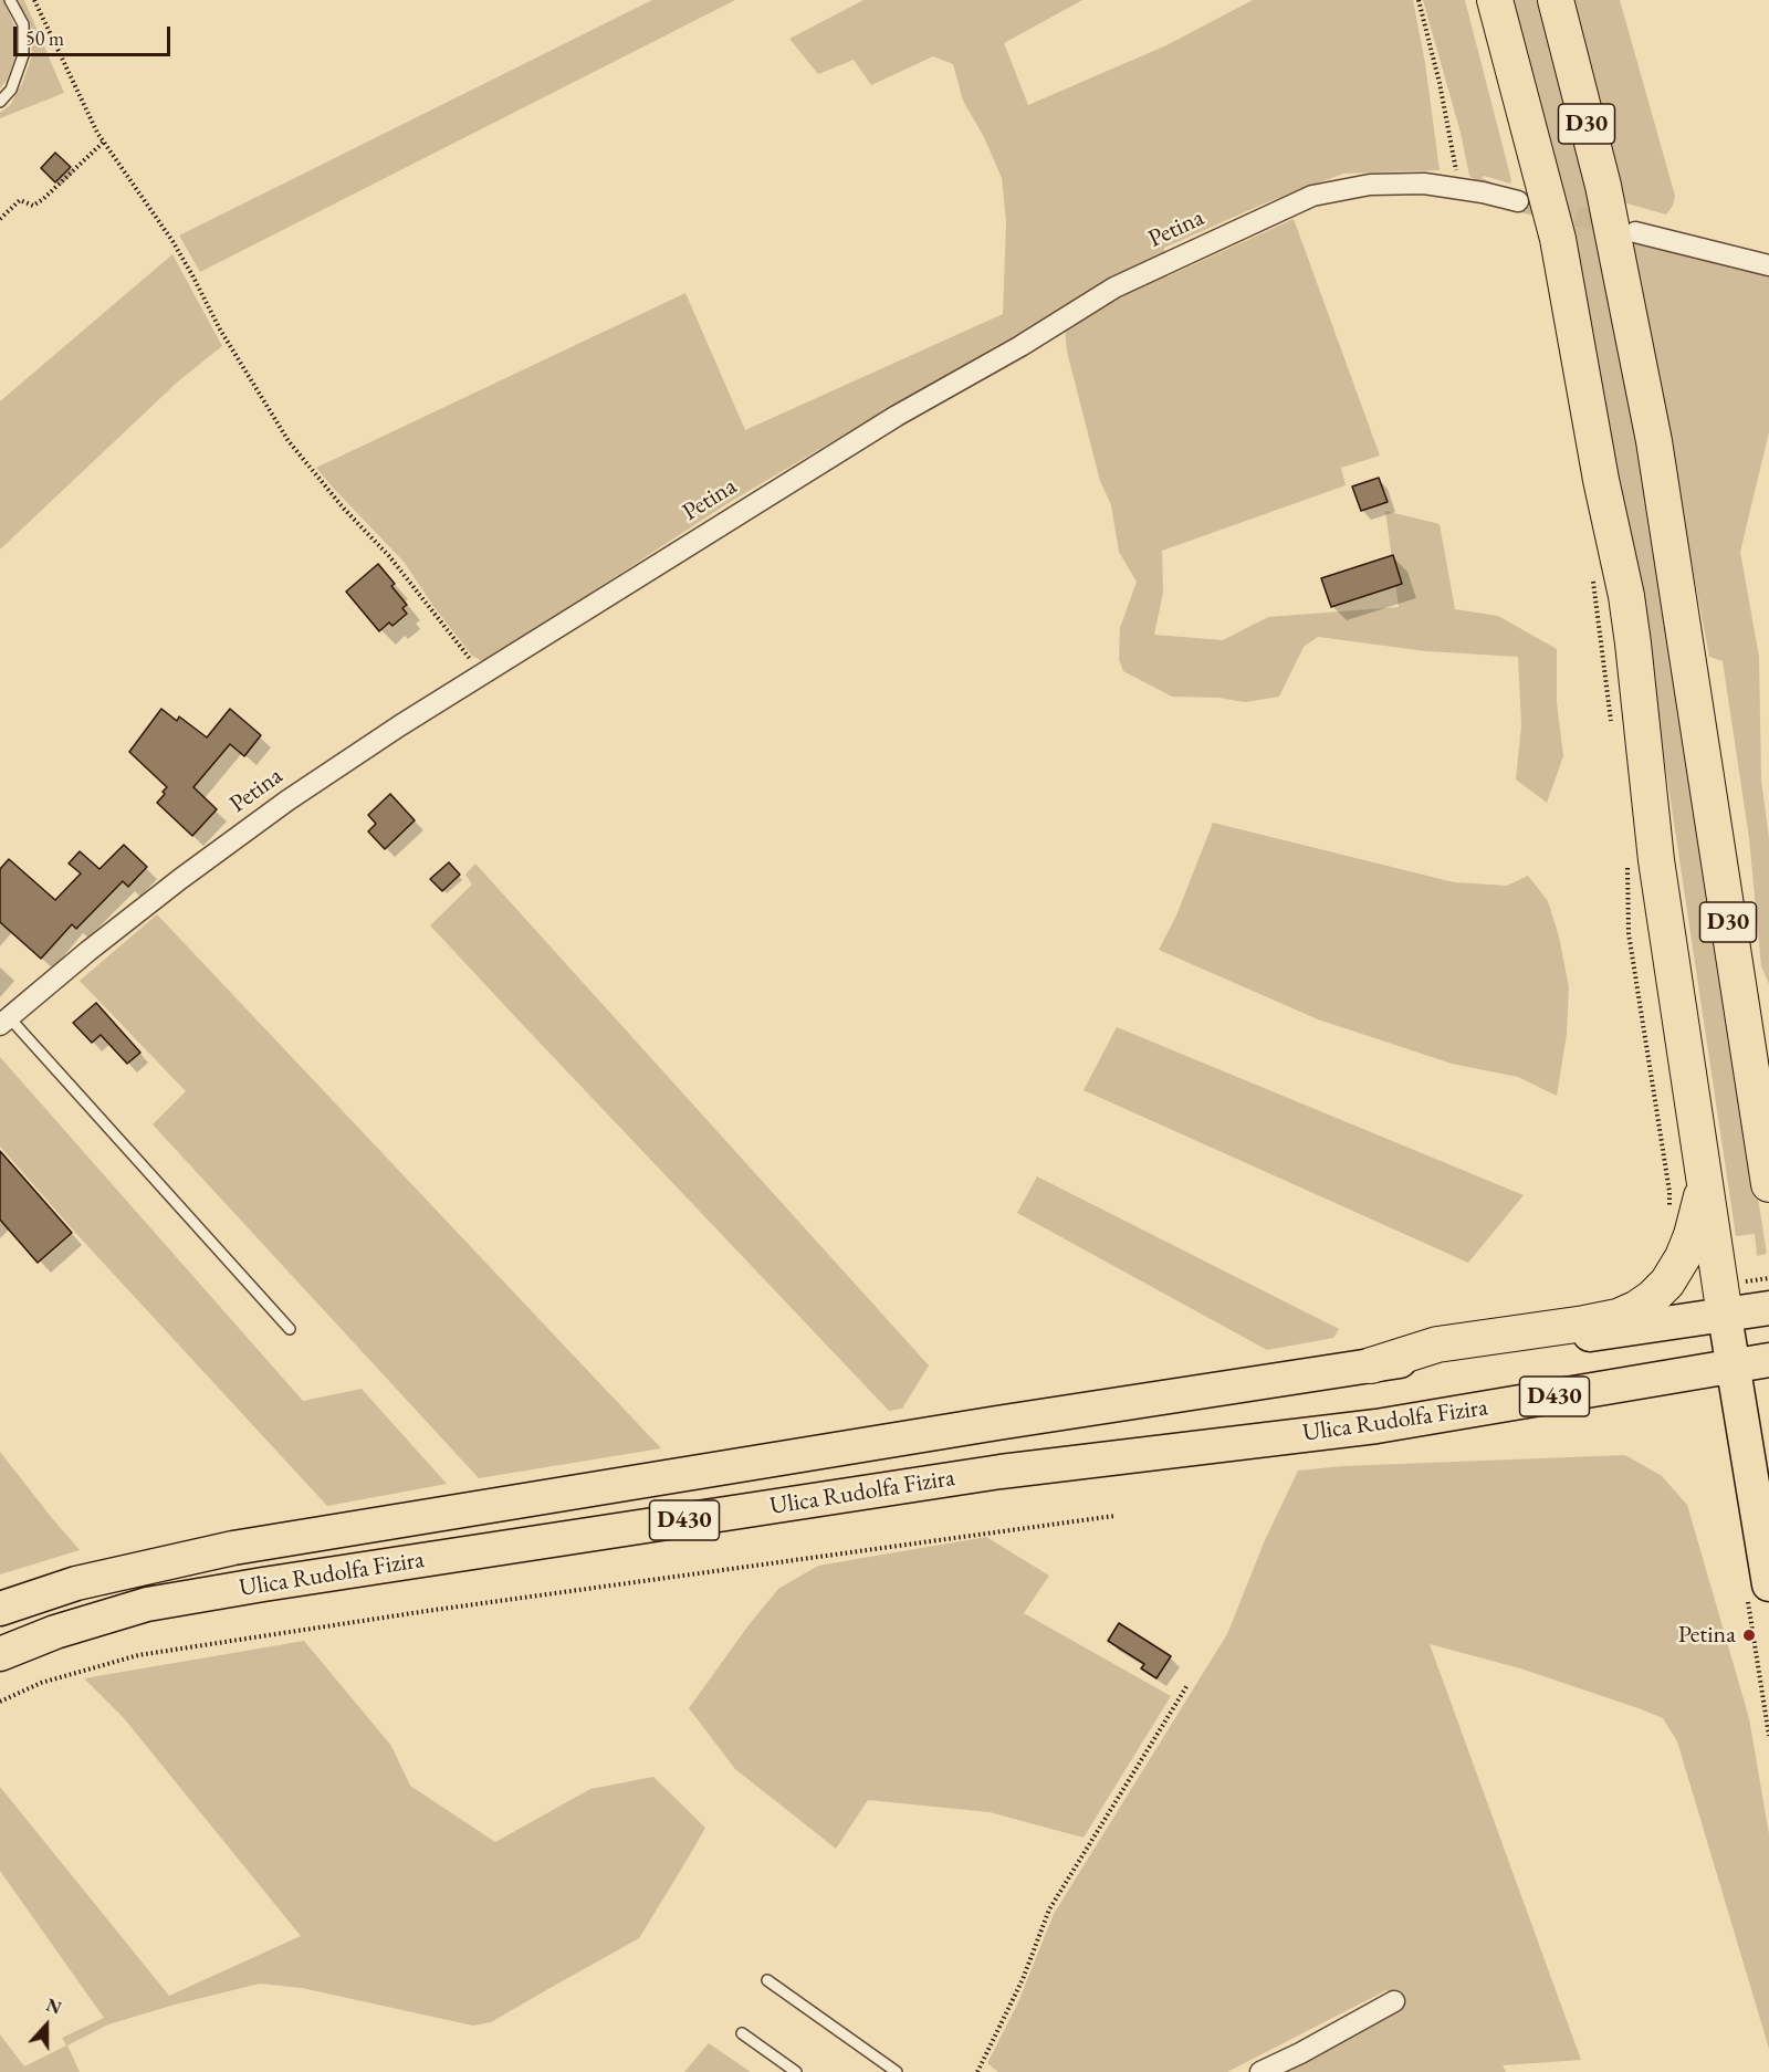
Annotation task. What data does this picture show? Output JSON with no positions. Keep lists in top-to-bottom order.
{
  "streets": {
    "highway": ["D30"],
    "main road": ["D430", "Ulica Rudolfa Fizira"],
    "street": ["Petina"]
  },
  "crossings": [
    ["D30", "Ulica Rudolfa Fizira"]
  ],
  "places": ["Petina"],
  "scale_bar": "50 m",
  "north": "top"
}
